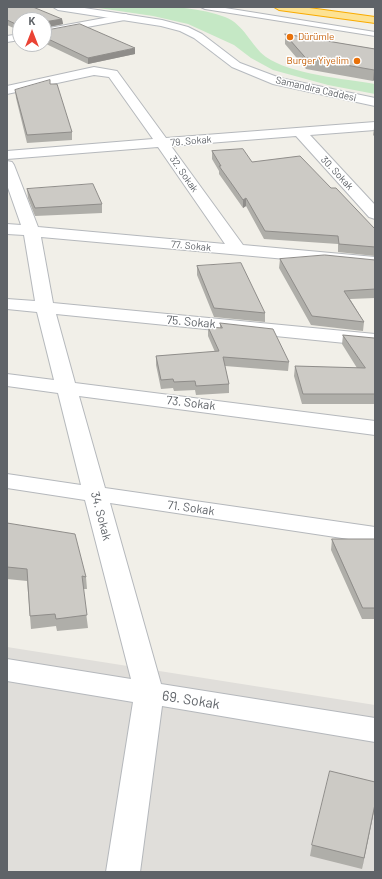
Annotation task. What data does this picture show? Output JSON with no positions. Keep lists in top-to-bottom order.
{
  "streets": {
    "street": [
      "Samandıra Caddesi",
      "79. Sokak",
      "30. Sokak",
      "32. Sokak",
      "77. Sokak",
      "75. Sokak",
      "73. Sokak",
      "71. Sokak",
      "34. Sokak",
      "69. Sokak"
    ]
  },
  "crossings": [
    ["79. Sokak", "30. Sokak"],
    ["79. Sokak", "32. Sokak"],
    ["32. Sokak", "77. Sokak"],
    ["77. Sokak", "34. Sokak"],
    ["75. Sokak", "34. Sokak"],
    ["73. Sokak", "34. Sokak"],
    ["71. Sokak", "34. Sokak"],
    ["34. Sokak", "69. Sokak"]
  ],
  "places": ["Dürümle", "Burger Yiyelim"],
  "north": "top"
}
